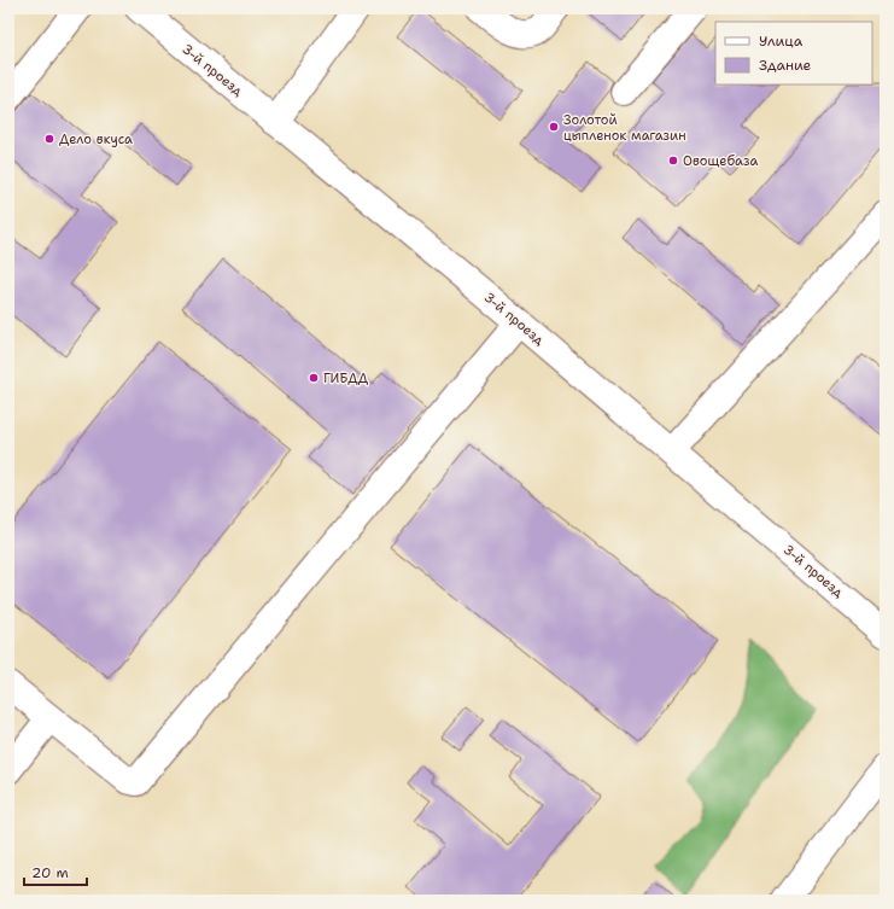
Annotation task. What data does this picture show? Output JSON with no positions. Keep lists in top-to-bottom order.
{
  "streets": {
    "street": ["3-й проезд"]
  },
  "places": [
    "Золотой цыпленок магазин",
    "Дело вкуса",
    "Овощебаза",
    "ГИБДД"
  ],
  "legend": ["Улица", "Здание"],
  "scale_bar": "20 m"
}
